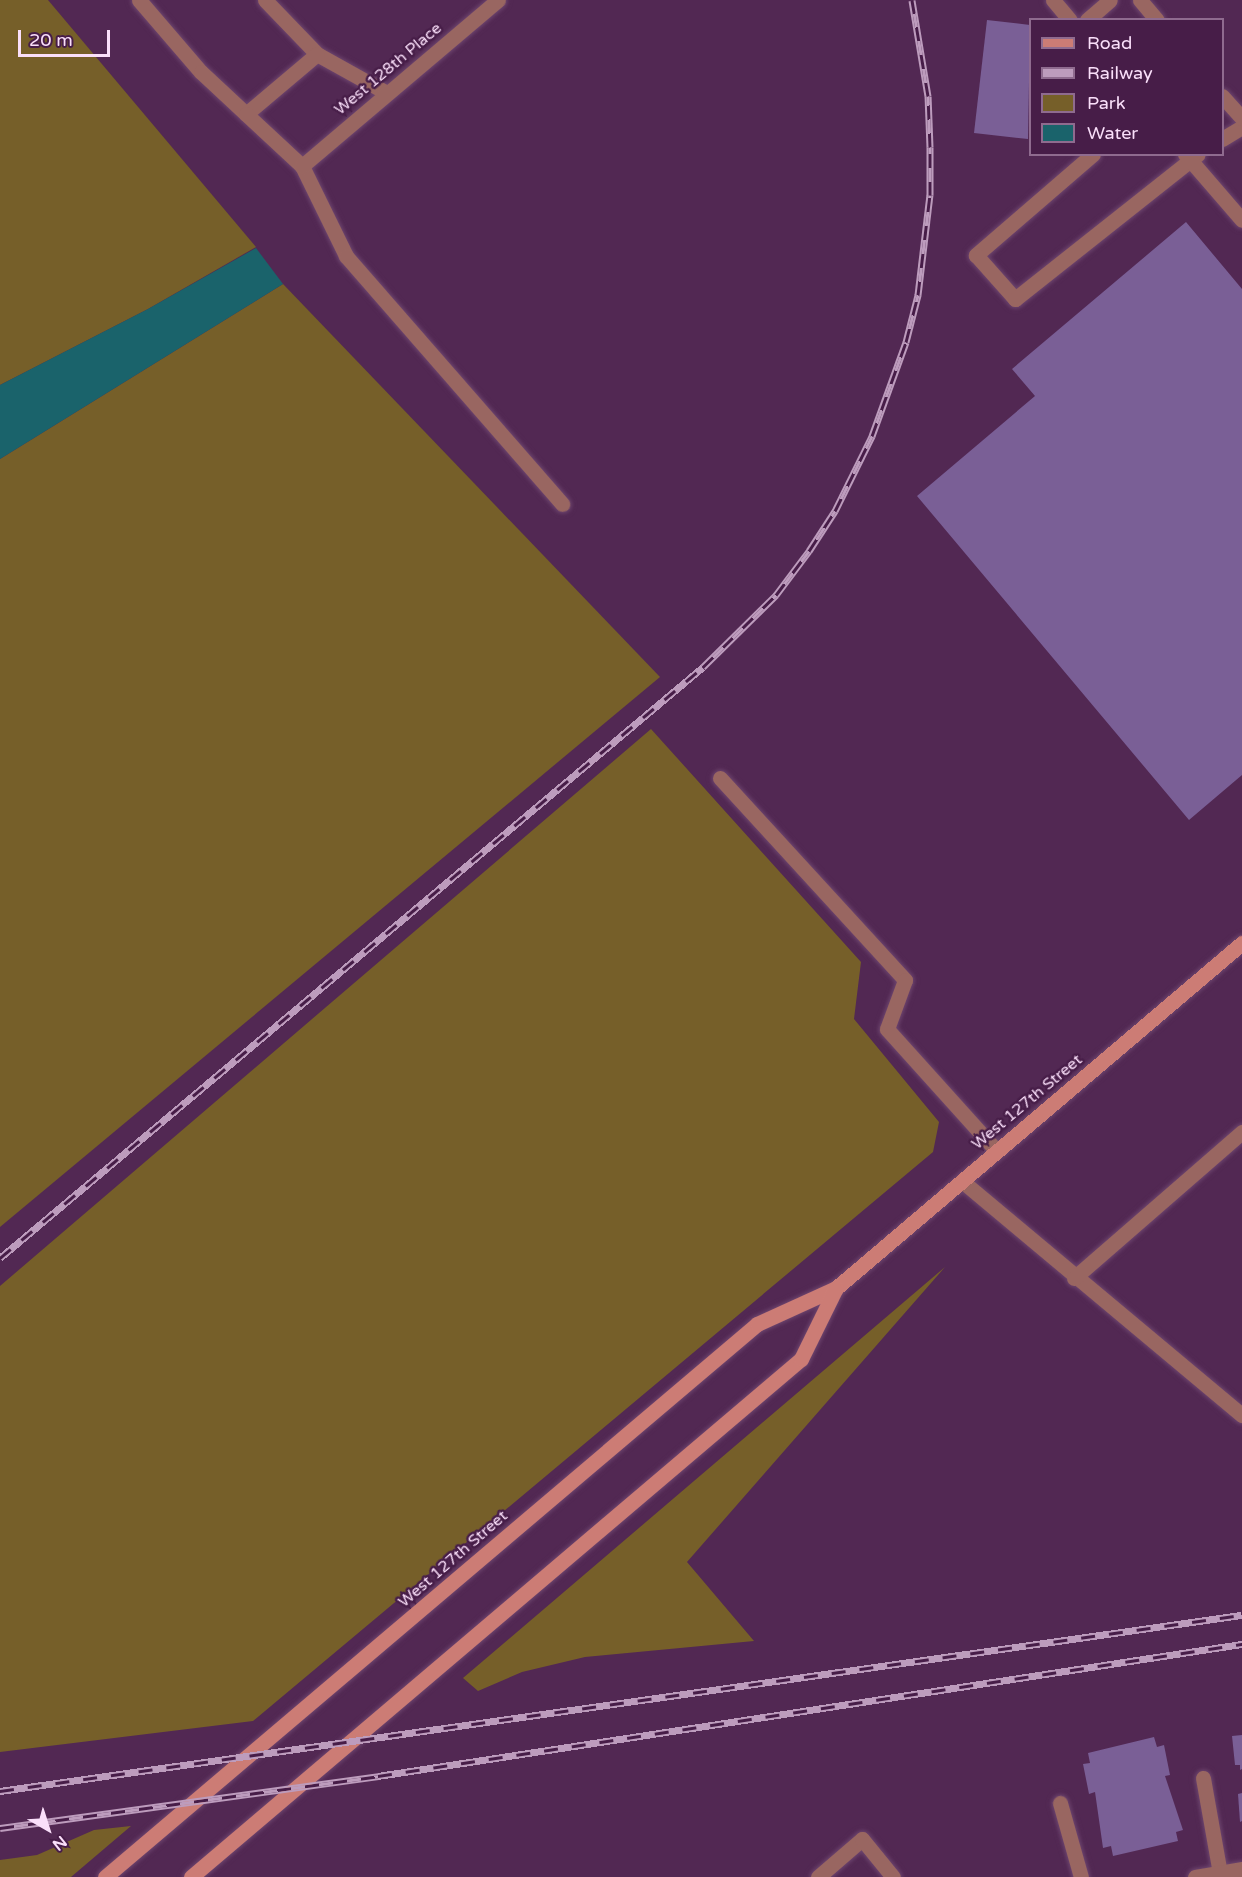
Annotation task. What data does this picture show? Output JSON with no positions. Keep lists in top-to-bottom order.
{
  "streets": {
    "main road": ["West 127th Street"],
    "street": ["West 128th Place"]
  },
  "legend": [
    "Road",
    "Railway",
    "Park",
    "Water"
  ],
  "scale_bar": "20 m",
  "north": "bottom right"
}
